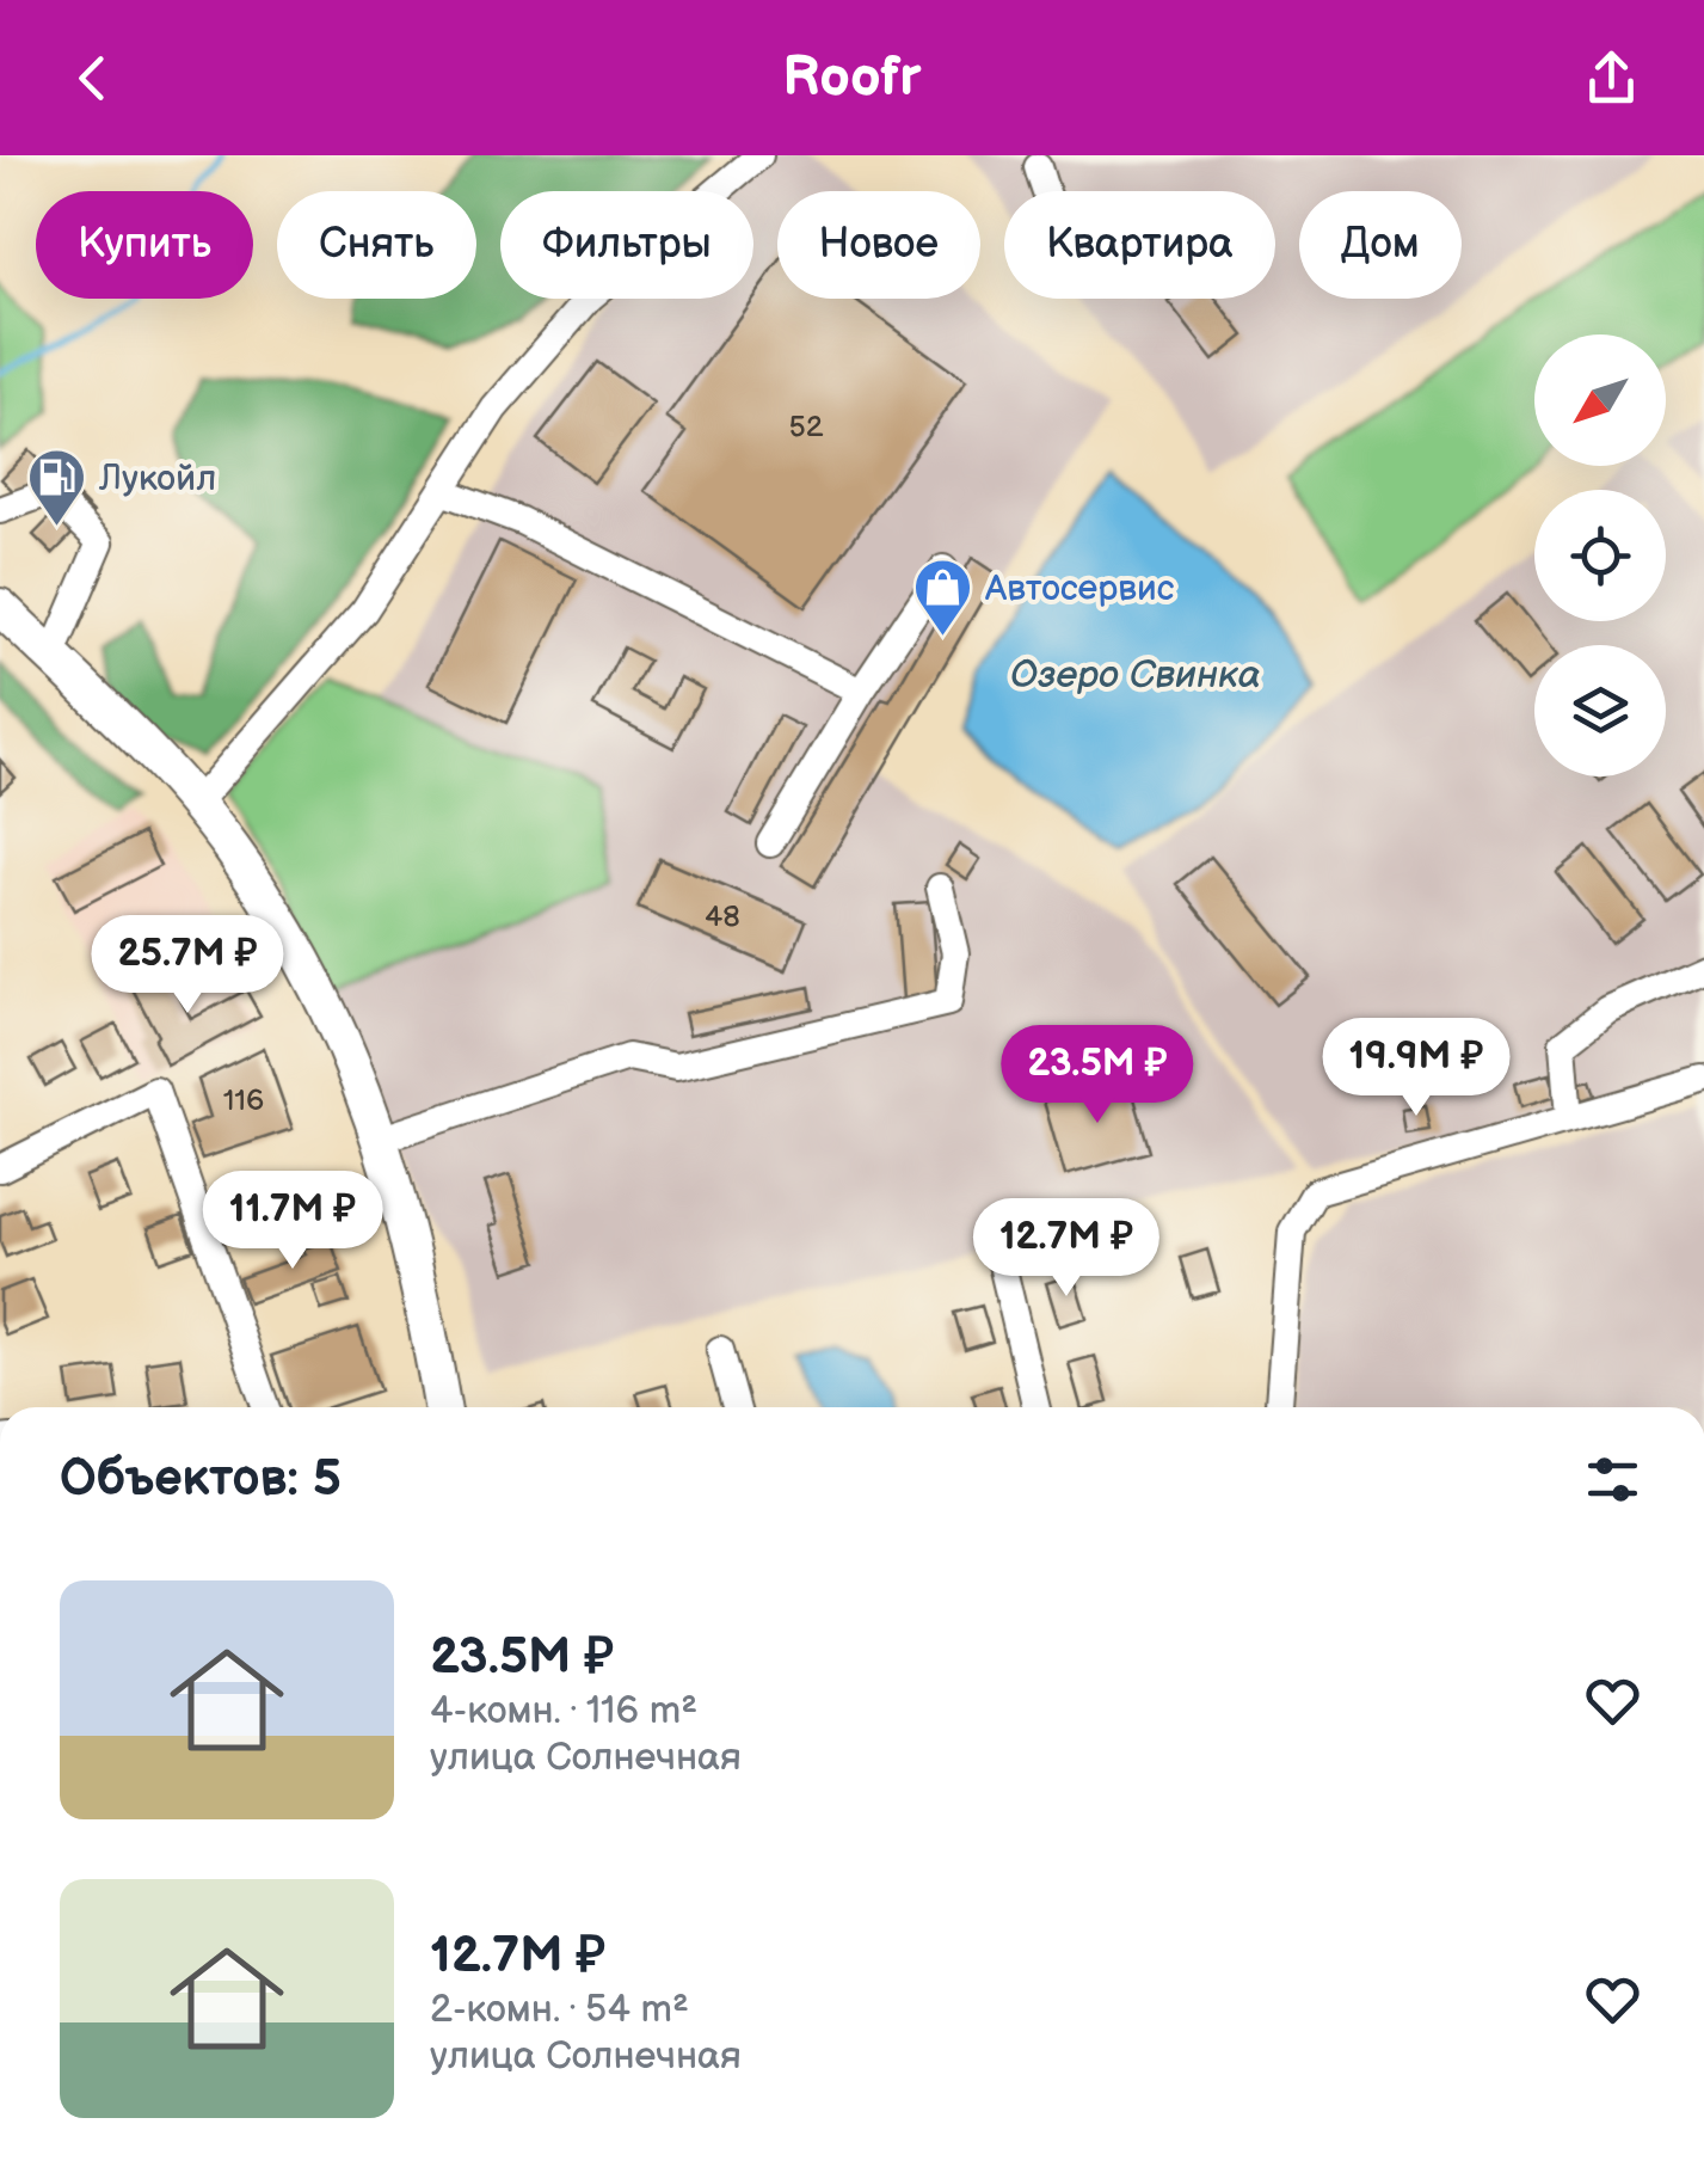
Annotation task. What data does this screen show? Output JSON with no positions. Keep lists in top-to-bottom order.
{
  "water": ["Озеро Свинка"],
  "places": {
    "fuel station": ["Лукойл"],
    "shop": ["Автосервис"]
  },
  "house_numbers": ["52", "48", "116"],
  "north": "bottom left",
  "page": {
    "header": "Roofr",
    "chip": [
      "Купить",
      "Снять",
      "Фильтры",
      "Новое",
      "Квартира",
      "Дом"
    ],
    "price": [
      "25.7M ₽",
      "19.9M ₽",
      "23.5M ₽",
      "11.7M ₽",
      "12.7M ₽"
    ],
    "heading": "Объектов: 5",
    "list": [
      {
        "name": "23.5M ₽",
        "note": "4-комн. · 116 m² · улица Солнечная"
      },
      {
        "name": "12.7M ₽",
        "note": "2-комн. · 54 m² · улица Солнечная"
      }
    ]
  }
}
